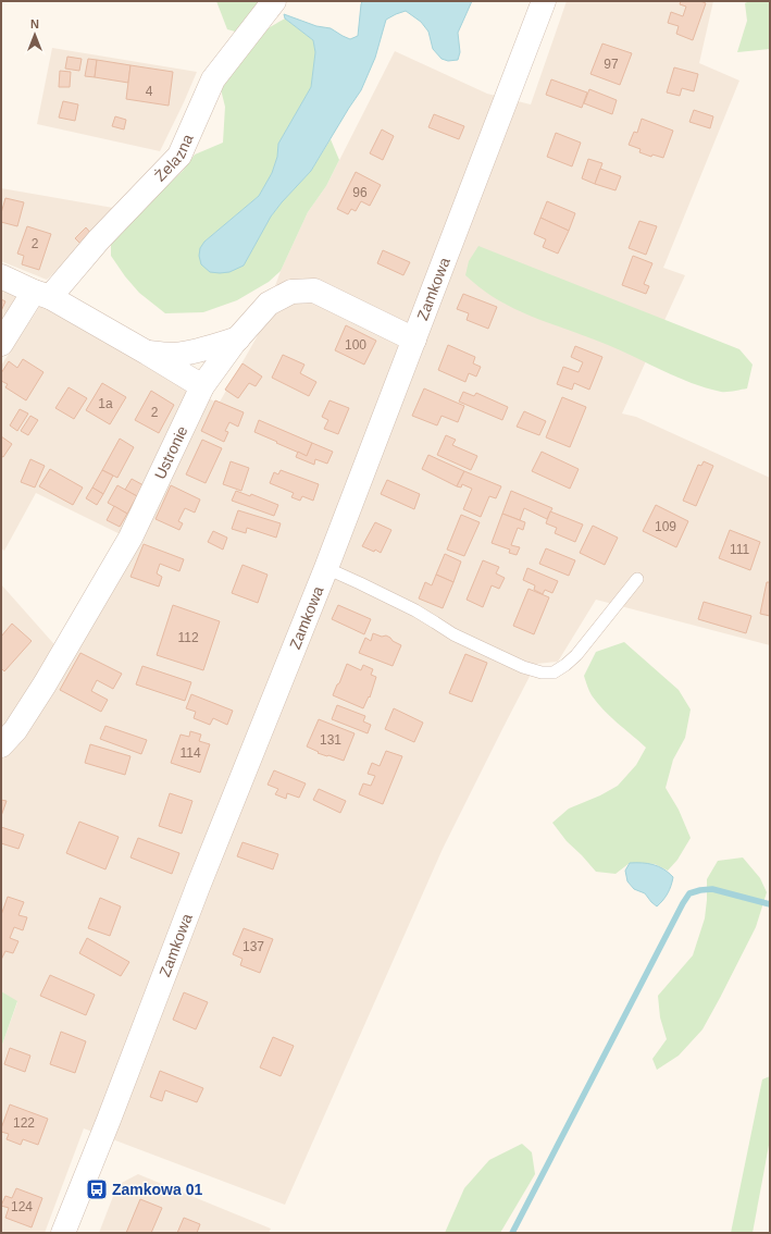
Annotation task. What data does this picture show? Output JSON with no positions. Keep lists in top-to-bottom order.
{
  "streets": {
    "street": ["Żelazna", "Zamkowa", "Ustronie"]
  },
  "crossings": [
    ["Zamkowa", "Ustronie"]
  ],
  "places": {
    "bus stop": ["Zamkowa 01"]
  },
  "house_numbers": [
    "97",
    "4",
    "96",
    "2",
    "100",
    "1a",
    "2",
    "109",
    "111",
    "112",
    "131",
    "114",
    "137",
    "122",
    "124"
  ],
  "north": "top"
}
